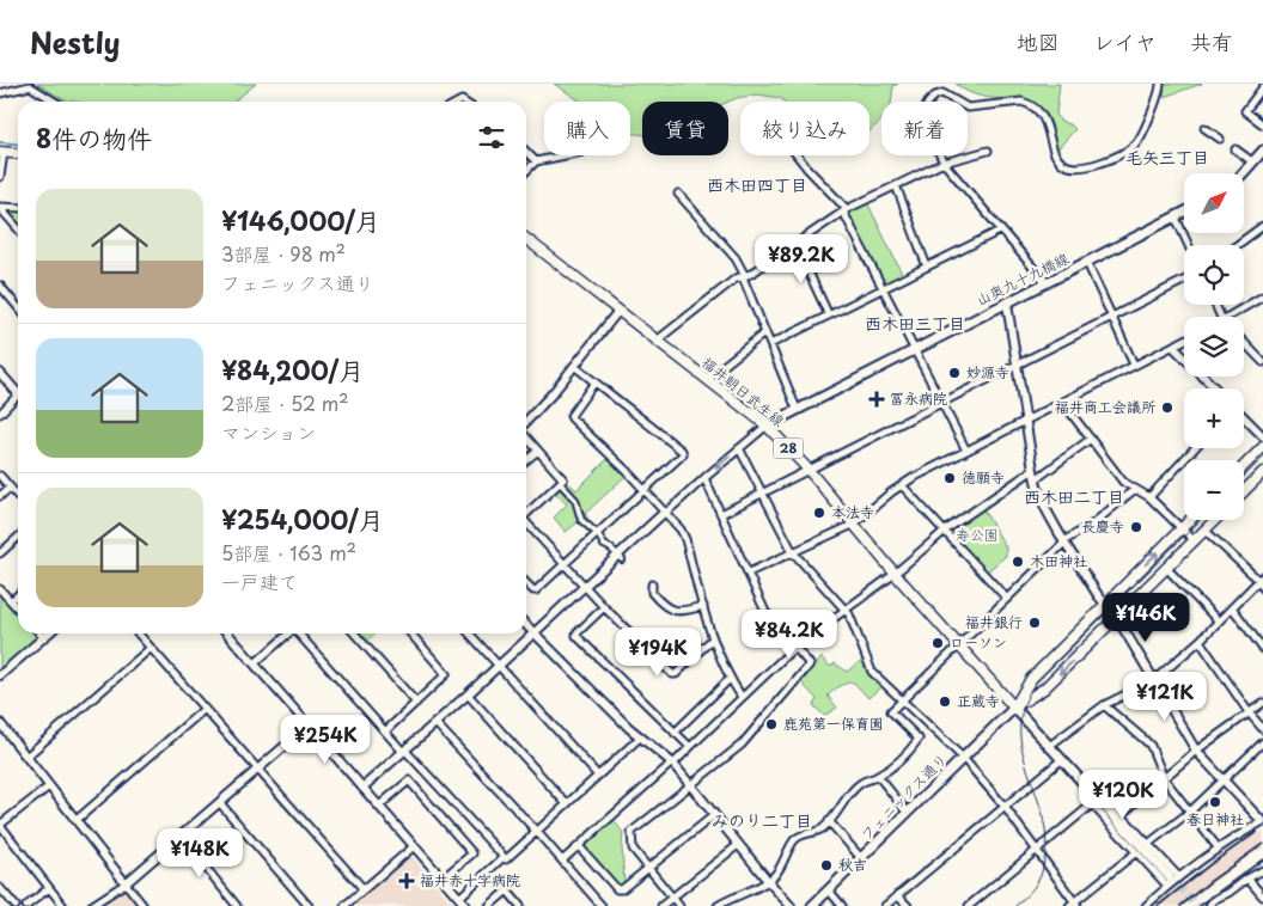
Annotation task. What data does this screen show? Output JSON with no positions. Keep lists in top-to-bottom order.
{
  "streets": {
    "main road": [
      "山奥九十九橋線",
      "福井朝日武生線",
      "28",
      "フェニックス通り"
    ]
  },
  "crossings": [
    ["山奥九十九橋線", "福井朝日武生線"],
    ["福井朝日武生線", "フェニックス通り"]
  ],
  "districts": [
    "毛矢三丁目",
    "西木田四丁目",
    "西木田三丁目",
    "西木田二丁目",
    "みのり二丁目"
  ],
  "parks": ["寿公園"],
  "places": {
    "other": [
      "妙源寺",
      "福井商工会議所",
      "徳願寺",
      "本法寺",
      "長慶寺",
      "木田神社",
      "福井銀行",
      "ローソン",
      "正蔵寺",
      "鹿苑第一保育園",
      "春日神社",
      "秋吉"
    ],
    "health": ["冨永病院", "福井赤十字病院"]
  },
  "north": "top right",
  "page": {
    "header": "Nestly",
    "nav": ["地図", "レイヤ", "共有"],
    "chip": [
      "購入",
      "賃貸",
      "絞り込み",
      "新着"
    ],
    "heading": "8件の物件",
    "map_buttons": ["+", "−"],
    "list": [
      {
        "name": "¥146,000/月",
        "note": "3部屋 · 98 m² · フェニックス通り"
      },
      {
        "name": "¥84,200/月",
        "note": "2部屋 · 52 m² · マンション"
      },
      {
        "name": "¥254,000/月",
        "note": "5部屋 · 163 m² · 一戸建て"
      }
    ],
    "price": [
      "¥89.2K",
      "¥146K",
      "¥84.2K",
      "¥194K",
      "¥121K",
      "¥254K",
      "¥120K",
      "¥148K"
    ]
  }
}
